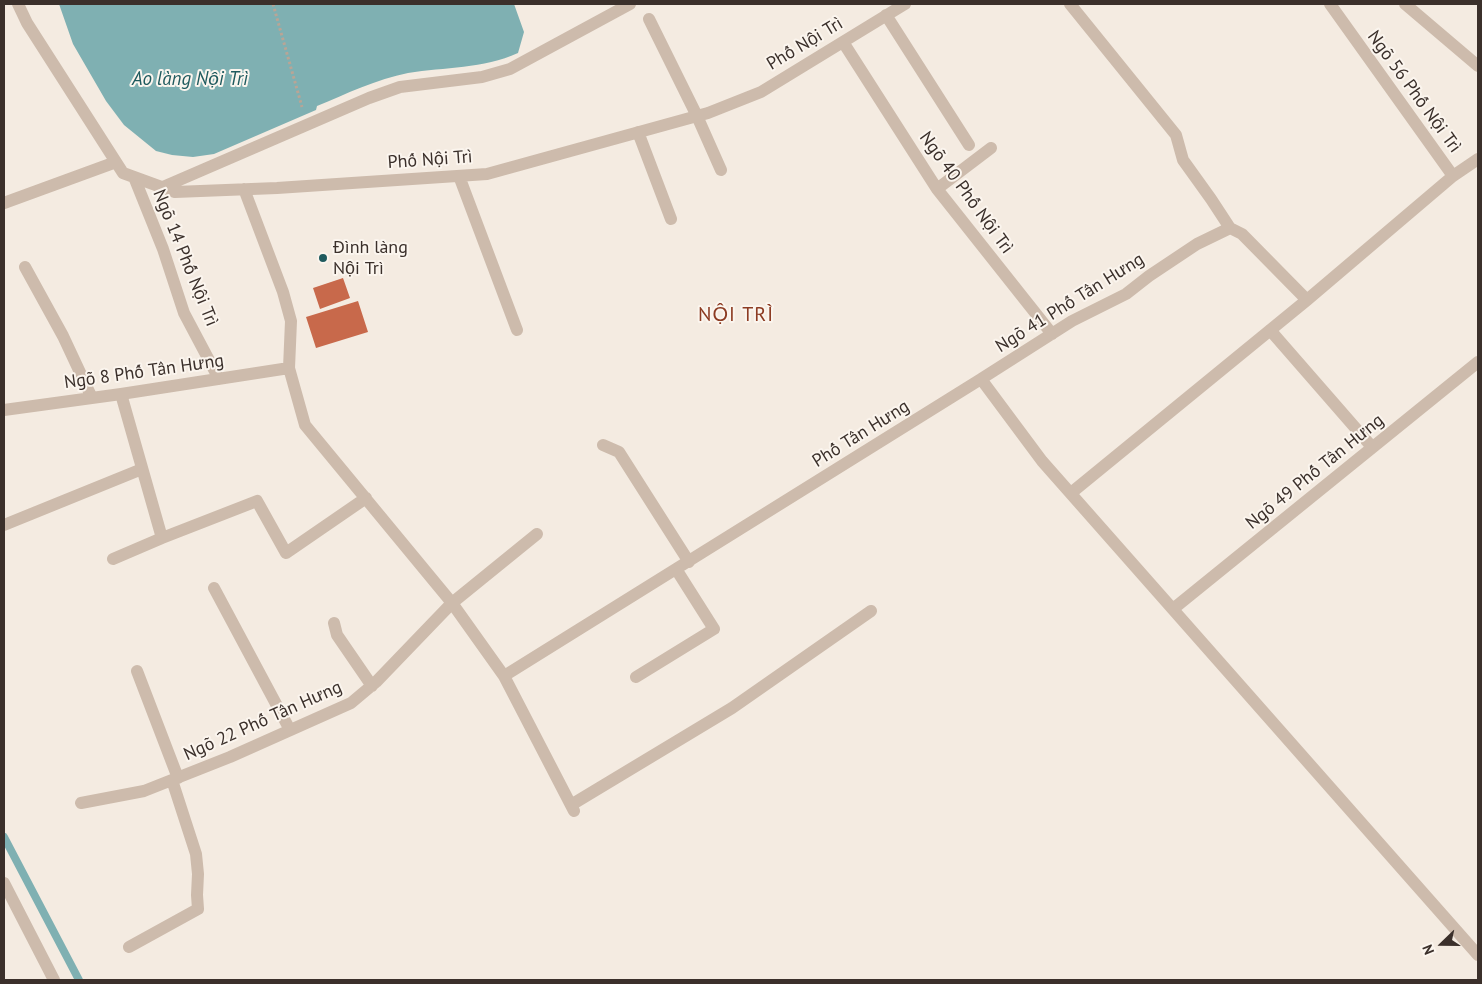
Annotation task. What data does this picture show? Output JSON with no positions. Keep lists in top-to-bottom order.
{
  "streets": {
    "street": [
      "Phố Nội Trì",
      "Ngõ 56 Phố Nội Trì",
      "Ngõ 40 Phố Nội Trì",
      "Ngõ 14 Phố Nội Trì",
      "Ngõ 41 Phố Tân Hưng",
      "Ngõ 8 Phố Tân Hưng",
      "Phố Tân Hưng",
      "Ngõ 49 Phố Tân Hưng",
      "Ngõ 22 Phố Tân Hưng"
    ]
  },
  "crossings": [
    ["Phố Nội Trì", "Ngõ 40 Phố Nội Trì"],
    ["Phố Nội Trì", "Ngõ 14 Phố Nội Trì"],
    ["Ngõ 40 Phố Nội Trì", "Ngõ 41 Phố Tân Hưng"],
    ["Ngõ 14 Phố Nội Trì", "Ngõ 8 Phố Tân Hưng"],
    ["Ngõ 41 Phố Tân Hưng", "Phố Tân Hưng"]
  ],
  "districts": ["NỘI TRÌ"],
  "water": ["Ao làng Nội Trì"],
  "places": ["Đình làng Nội Trì"],
  "north": "left"
}
